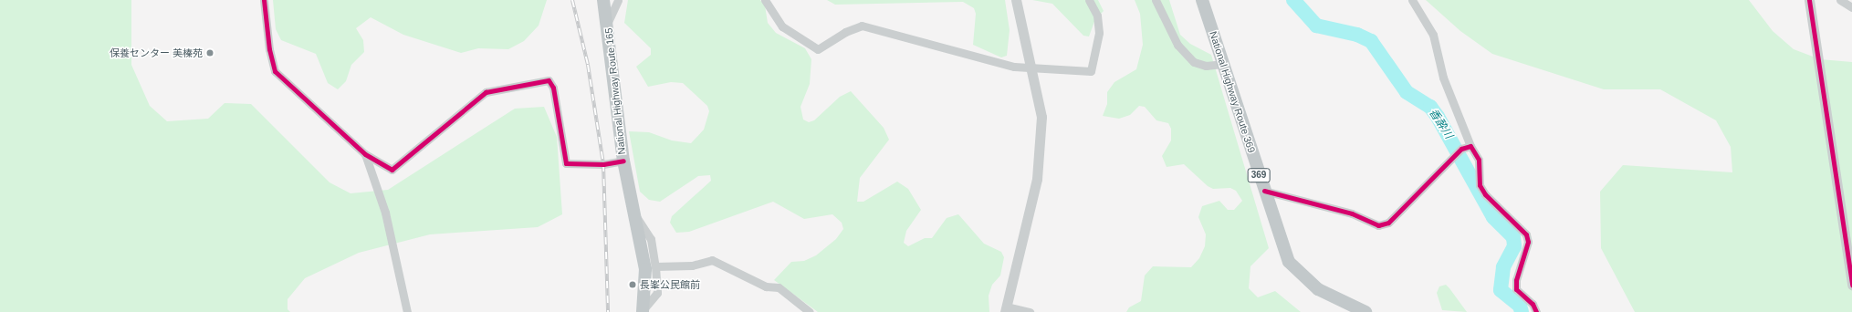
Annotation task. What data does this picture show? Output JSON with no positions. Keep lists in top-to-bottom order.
{
  "streets": {
    "highway": ["National Highway Route 165", "National Highway Route 369", "369"]
  },
  "water": ["香酔川"],
  "places": ["保養センター 美榛苑", "長峯公民館前"]
}
